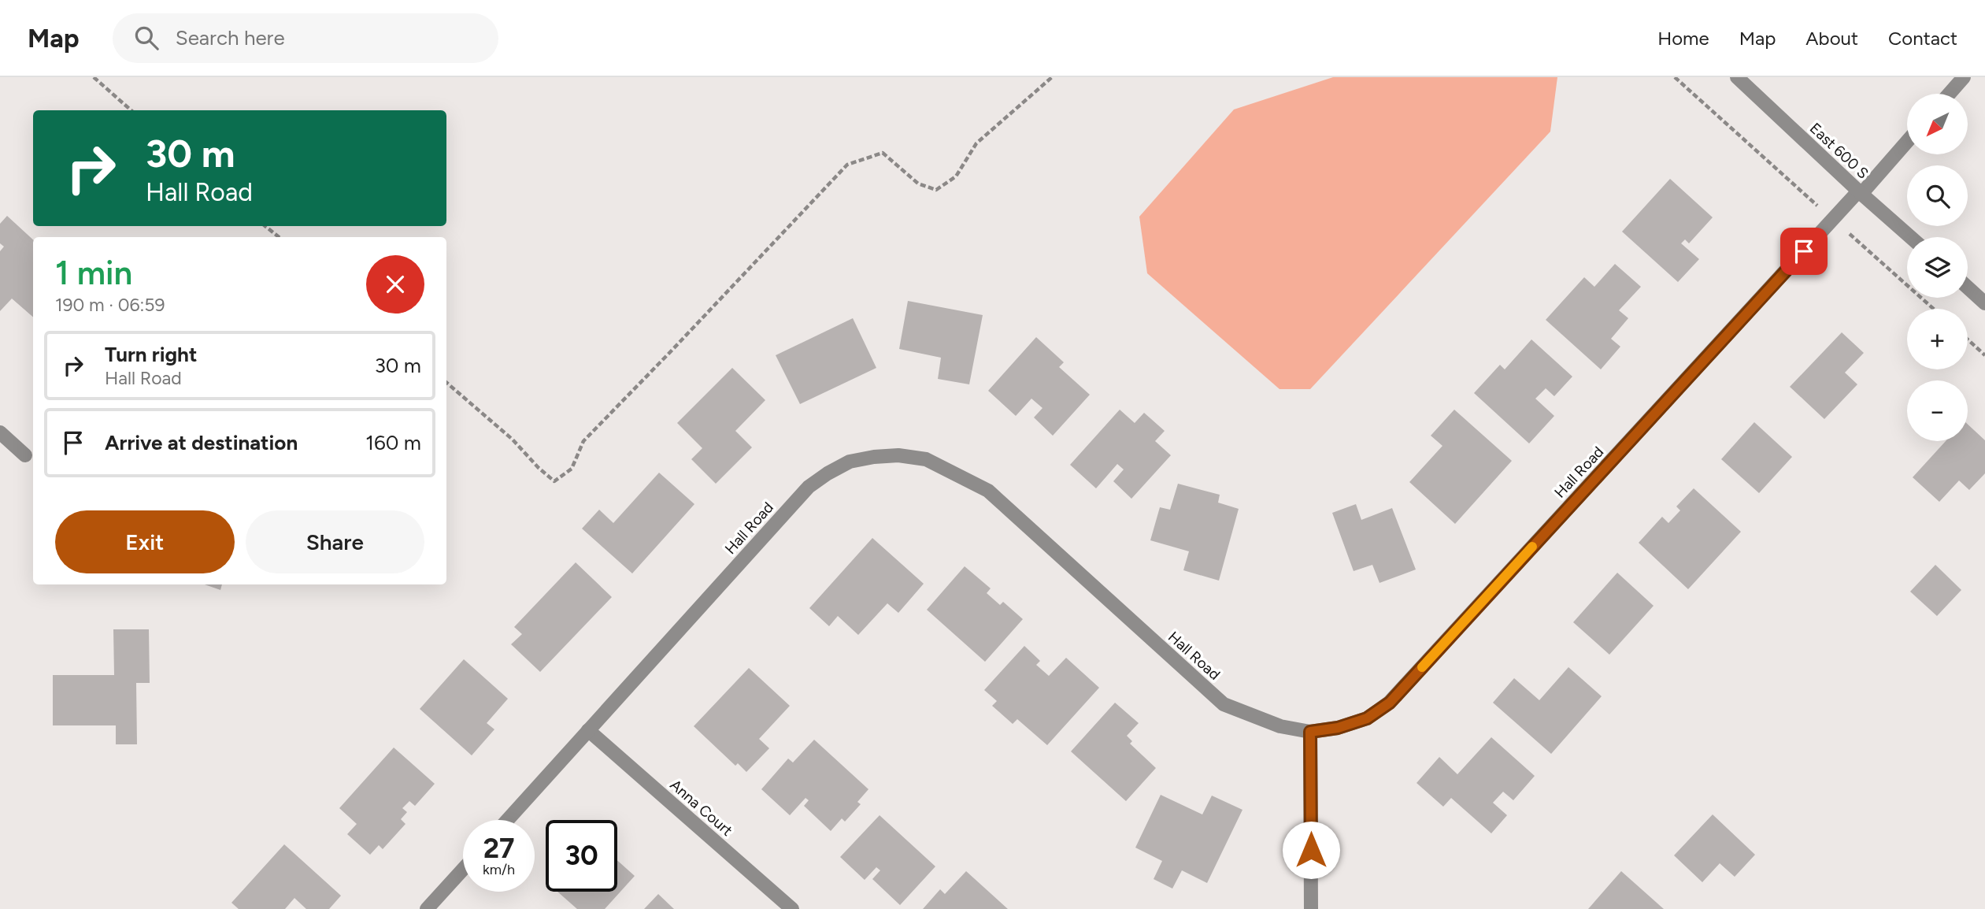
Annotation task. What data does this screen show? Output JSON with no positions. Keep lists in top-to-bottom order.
{
  "streets": {
    "street": ["East 600 S", "Hall Road", "Anna Court"]
  },
  "crossings": [
    ["East 600 S", "Hall Road"],
    ["Hall Road", "Anna Court"]
  ],
  "north": "bottom left",
  "page": {
    "header": "Map",
    "search": "Search here",
    "nav": [
      "Home",
      "Map",
      "About",
      "Contact"
    ],
    "map_buttons": ["+", "−"],
    "turn": ["30 m", "Hall Road"],
    "heading": ["1 min", "190 m · 06:59"],
    "list": [
      {
        "name": "Turn right",
        "note": "Hall Road",
        "value": "30 m"
      },
      {
        "name": "Arrive at destination",
        "value": "160 m"
      }
    ],
    "buttons": ["Exit", "Share"],
    "speed": "27 km/h",
    "limit": "30"
  }
}
